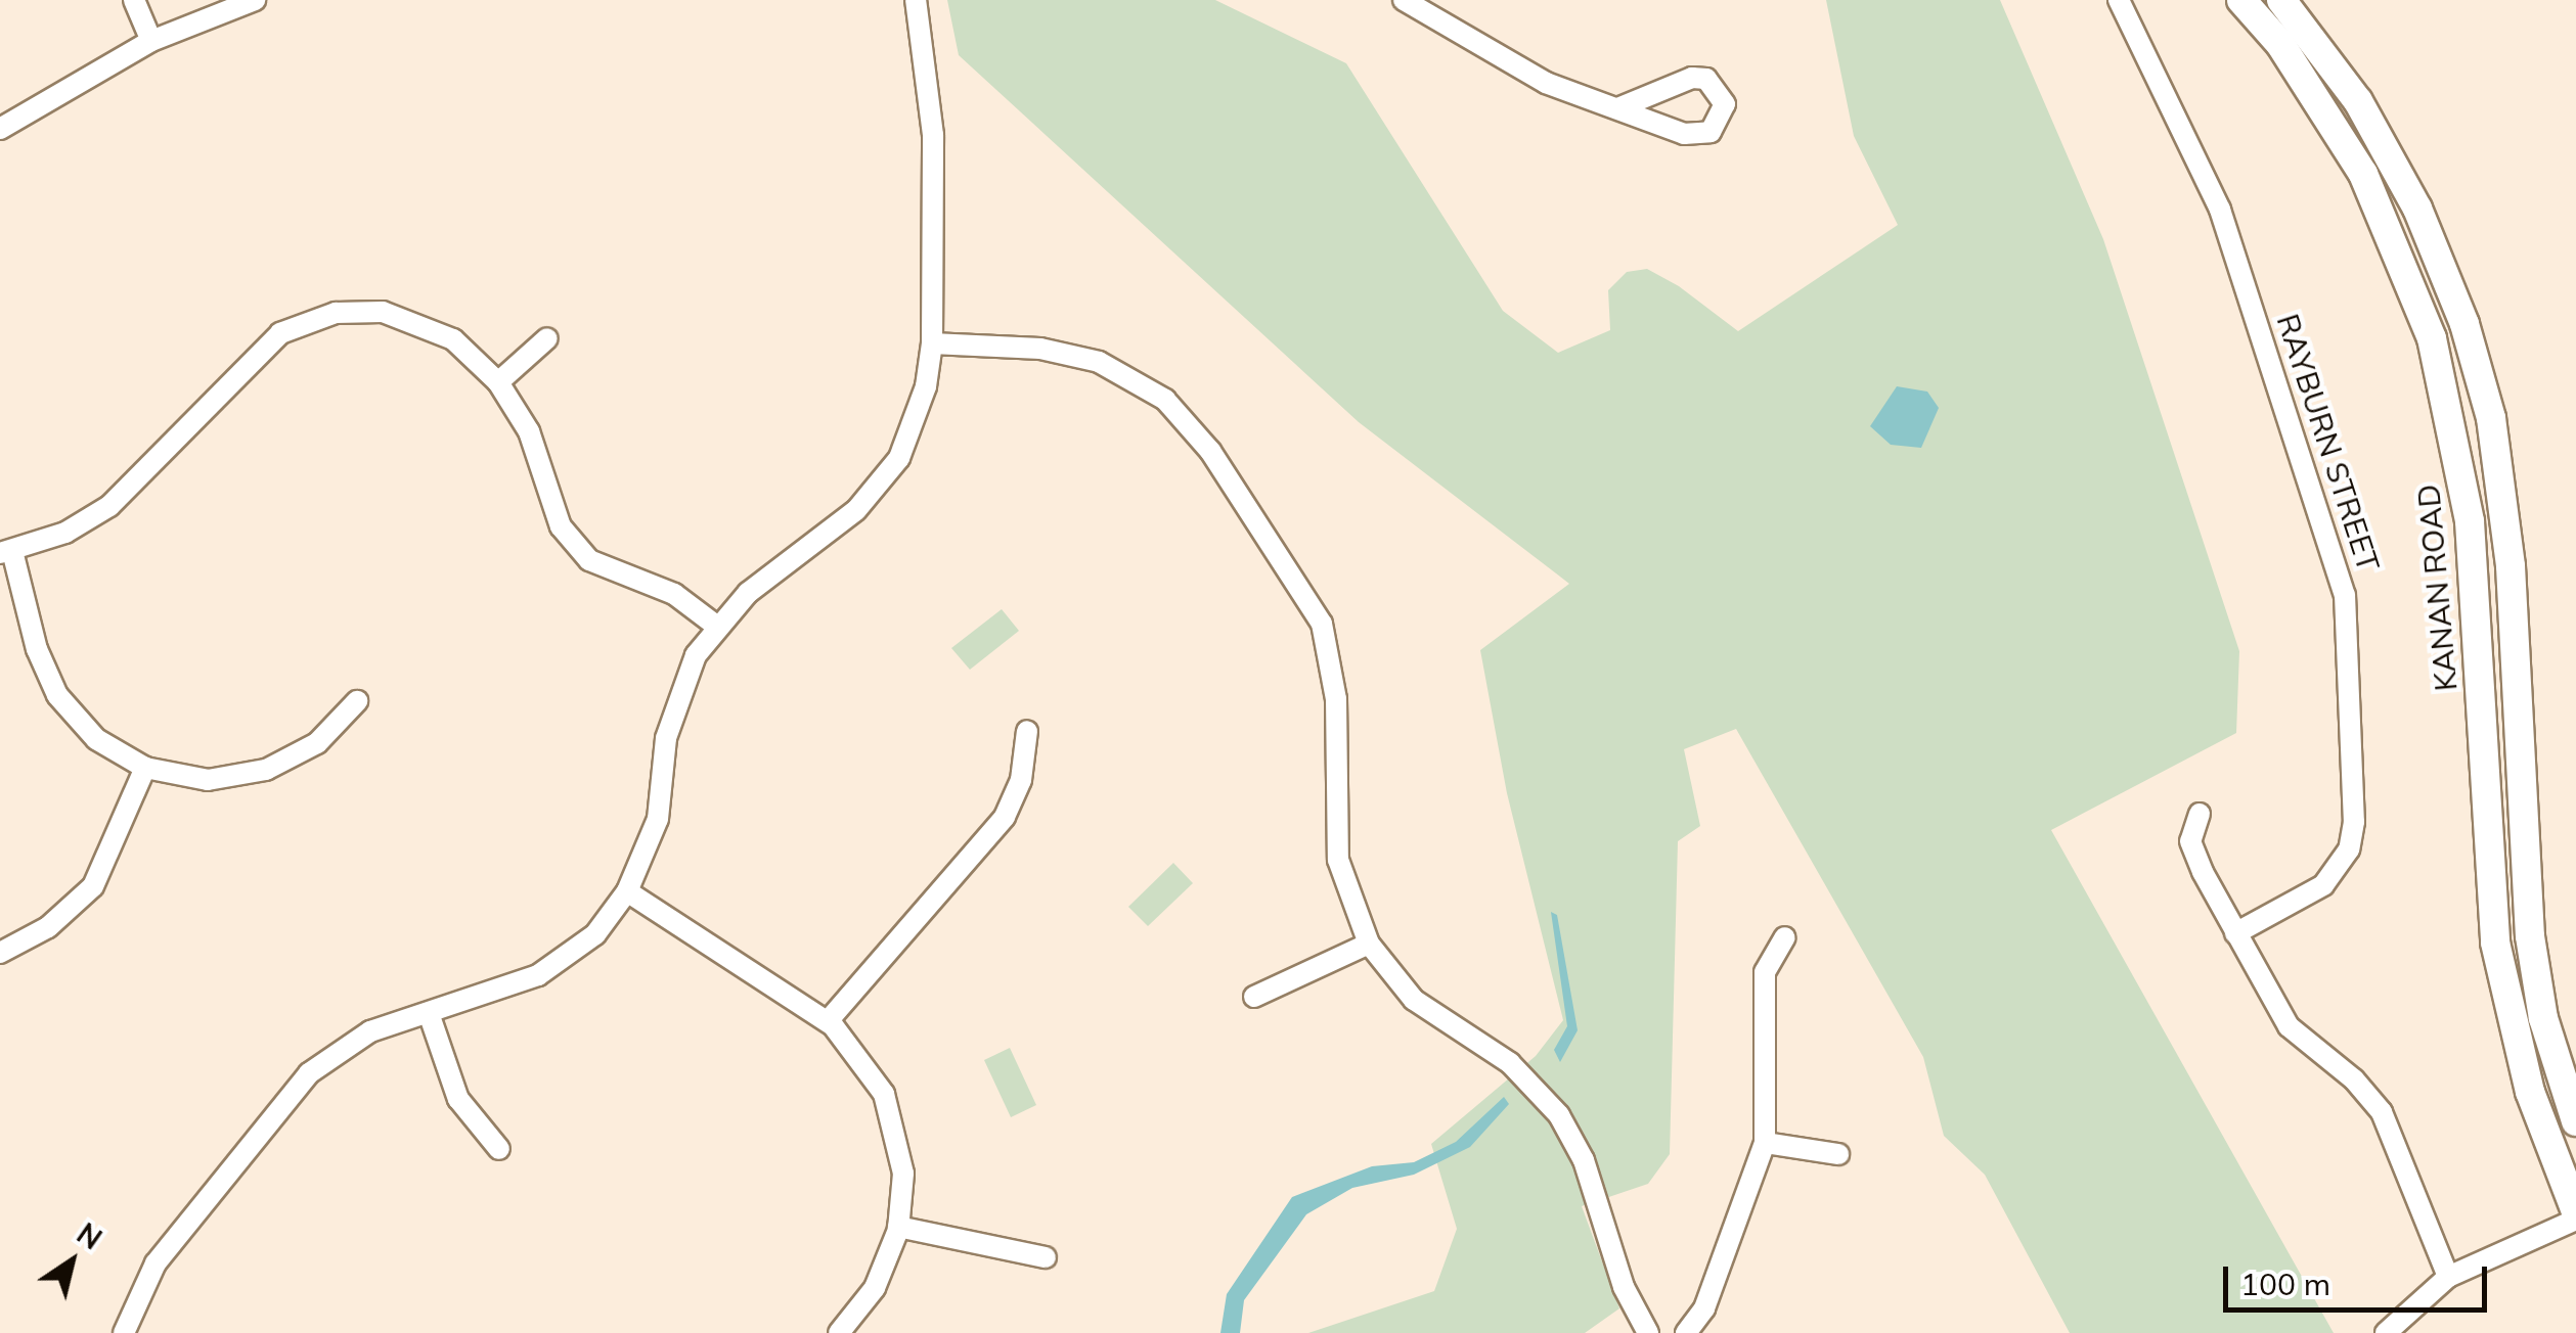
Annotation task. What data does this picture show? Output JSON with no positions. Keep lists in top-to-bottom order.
{
  "streets": {
    "main road": ["KANAN ROAD"],
    "street": ["RAYBURN STREET"]
  },
  "scale_bar": "100 m",
  "north": "top right"
}
